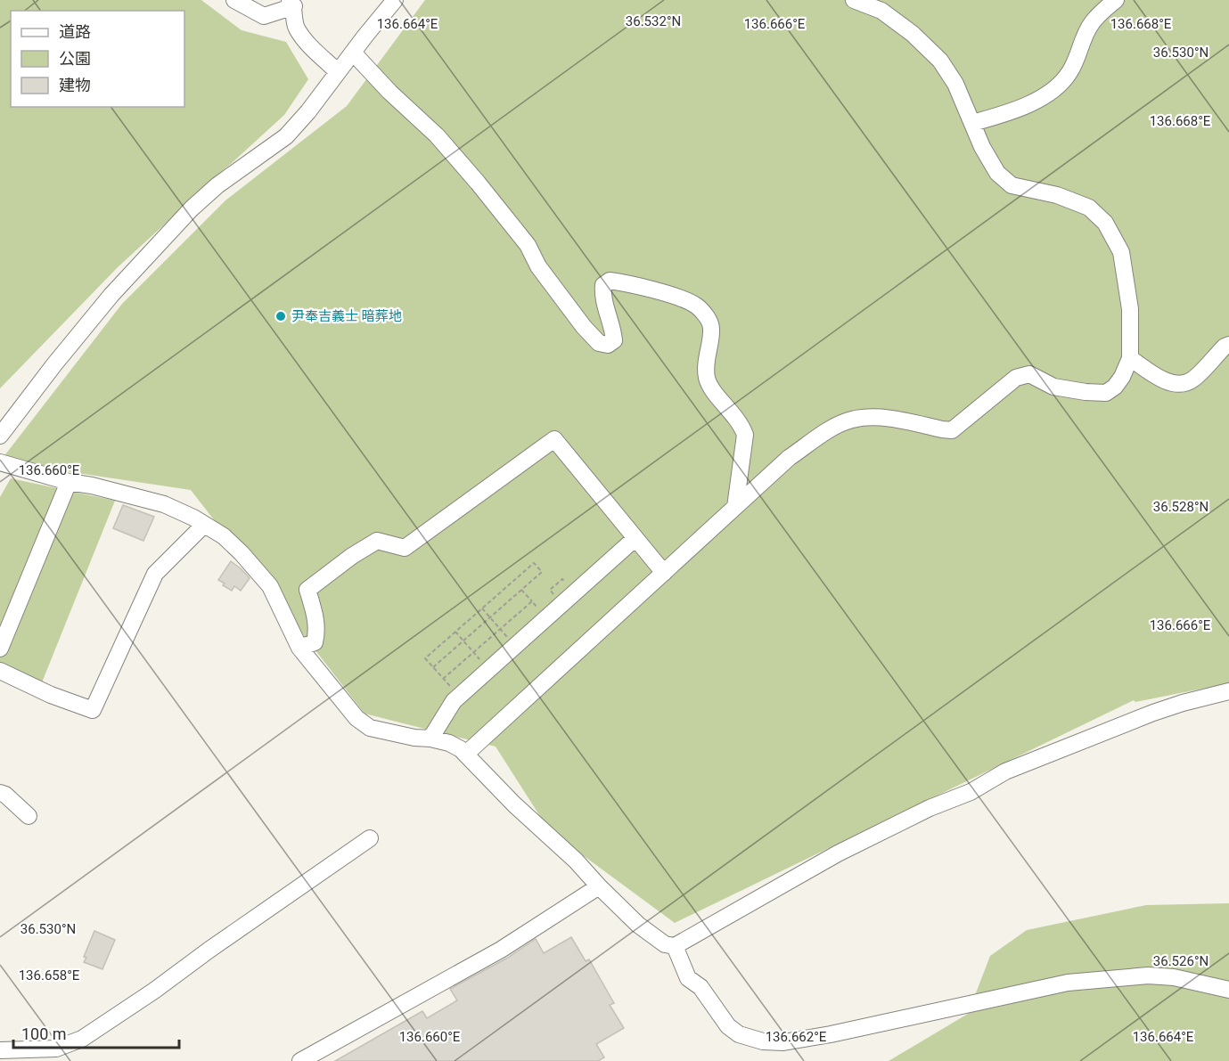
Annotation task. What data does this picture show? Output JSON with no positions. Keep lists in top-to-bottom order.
{
  "places": ["尹奉吉義士 暗葬地"],
  "legend": ["道路", "公園", "建物"],
  "scale_bar": "100 m",
  "coordinates": [
    "36.532°N",
    "136.664°E",
    "136.666°E",
    "136.668°E",
    "36.530°N",
    "136.660°E",
    "36.528°N",
    "36.526°N",
    "136.658°E",
    "136.662°E"
  ]
}
